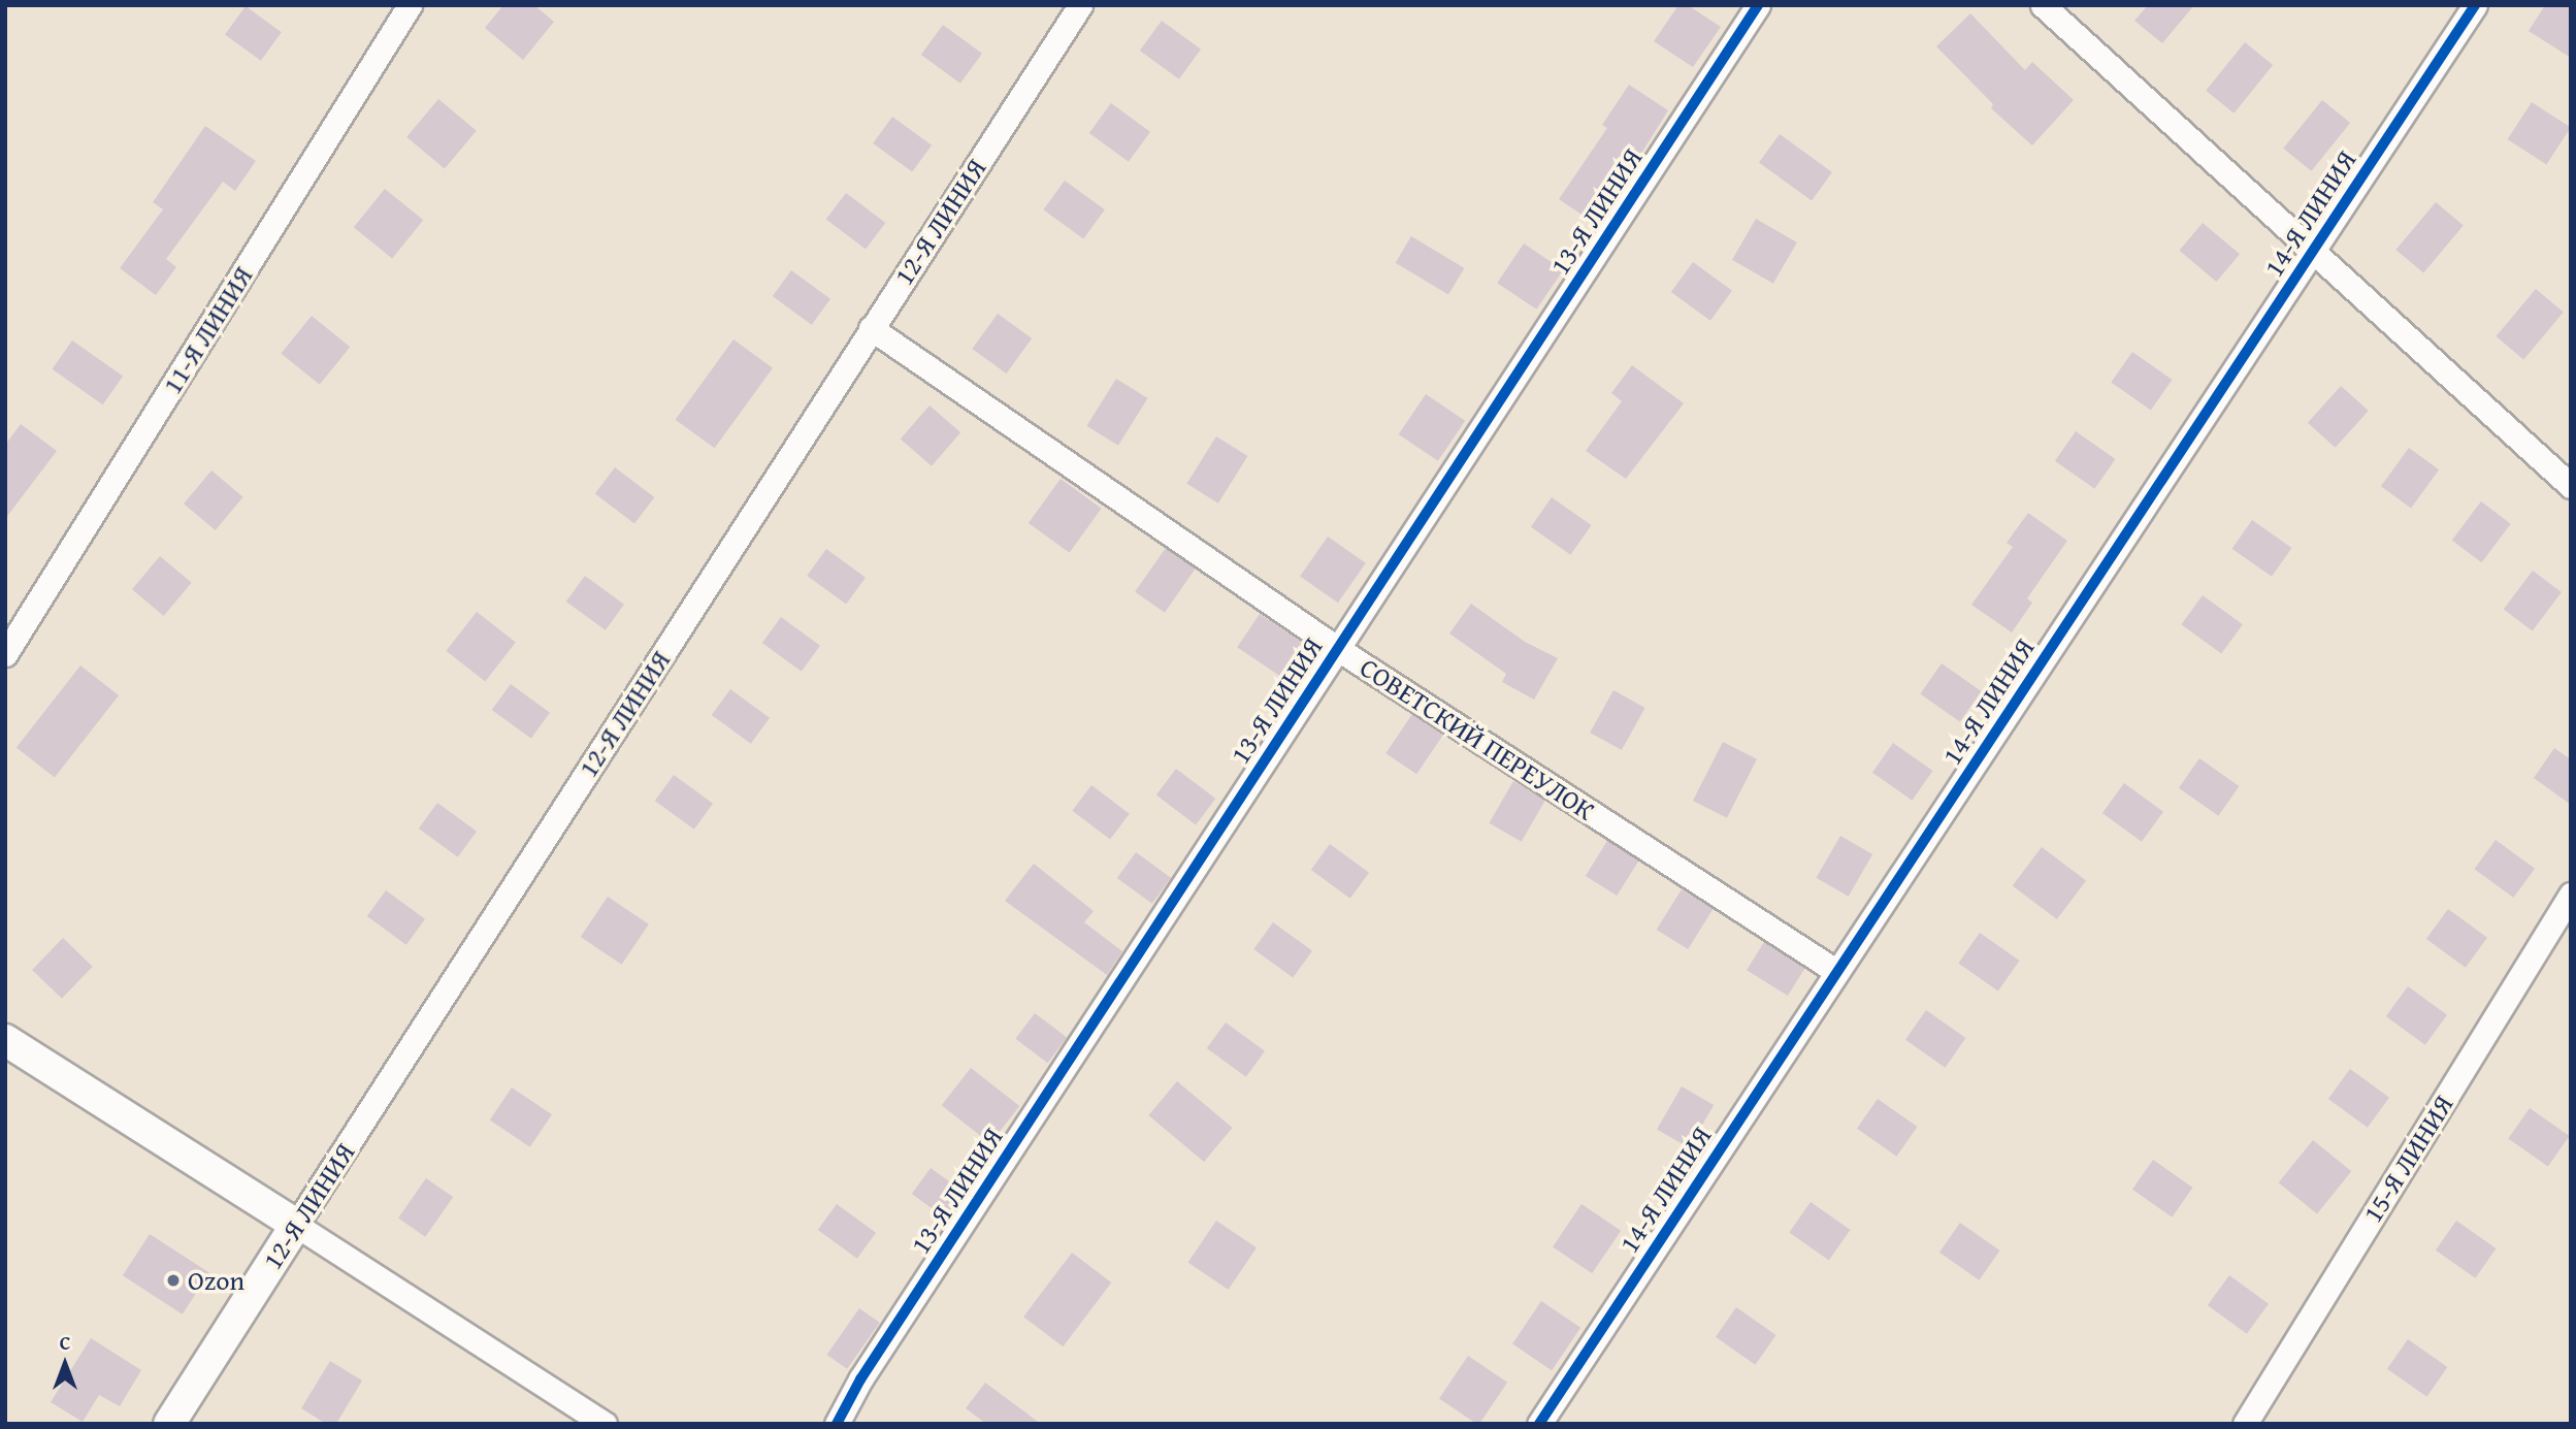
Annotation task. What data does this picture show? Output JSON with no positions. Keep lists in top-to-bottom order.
{
  "streets": {
    "street": [
      "13-Я ЛИНИЯ",
      "14-Я ЛИНИЯ",
      "12-Я ЛИНИЯ",
      "11-Я ЛИНИЯ",
      "СОВЕТСКИЙ ПЕРЕУЛОК",
      "15-Я ЛИНИЯ"
    ]
  },
  "crossings": [
    ["13-Я ЛИНИЯ", "СОВЕТСКИЙ ПЕРЕУЛОК"],
    ["14-Я ЛИНИЯ", "СОВЕТСКИЙ ПЕРЕУЛОК"],
    ["12-Я ЛИНИЯ", "СОВЕТСКИЙ ПЕРЕУЛОК"]
  ],
  "places": ["Ozon"],
  "north": "top"
}
